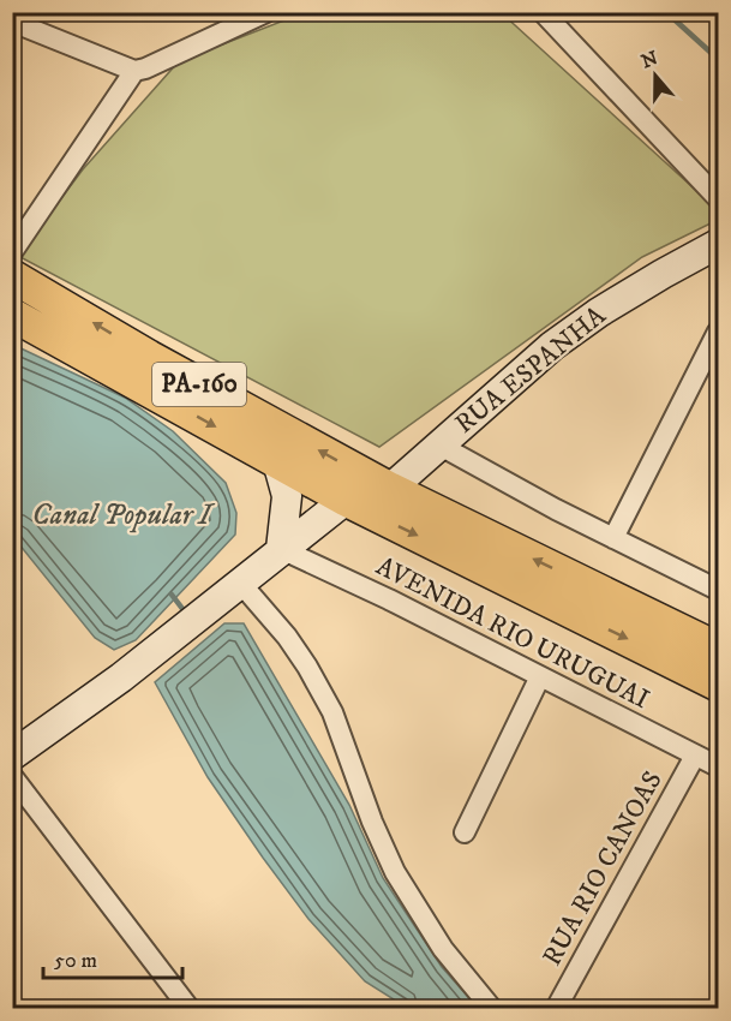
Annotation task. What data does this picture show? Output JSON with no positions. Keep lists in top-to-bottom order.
{
  "streets": {
    "main road": ["PA-160"],
    "street": ["RUA ESPANHA", "AVENIDA RIO URUGUAI", "RUA RIO CANOAS"]
  },
  "crossings": [
    ["RUA ESPANHA", "PA-160"],
    ["AVENIDA RIO URUGUAI", "RUA RIO CANOAS"]
  ],
  "water": ["Canal Popular I"],
  "scale_bar": "50 m",
  "north": "top"
}
